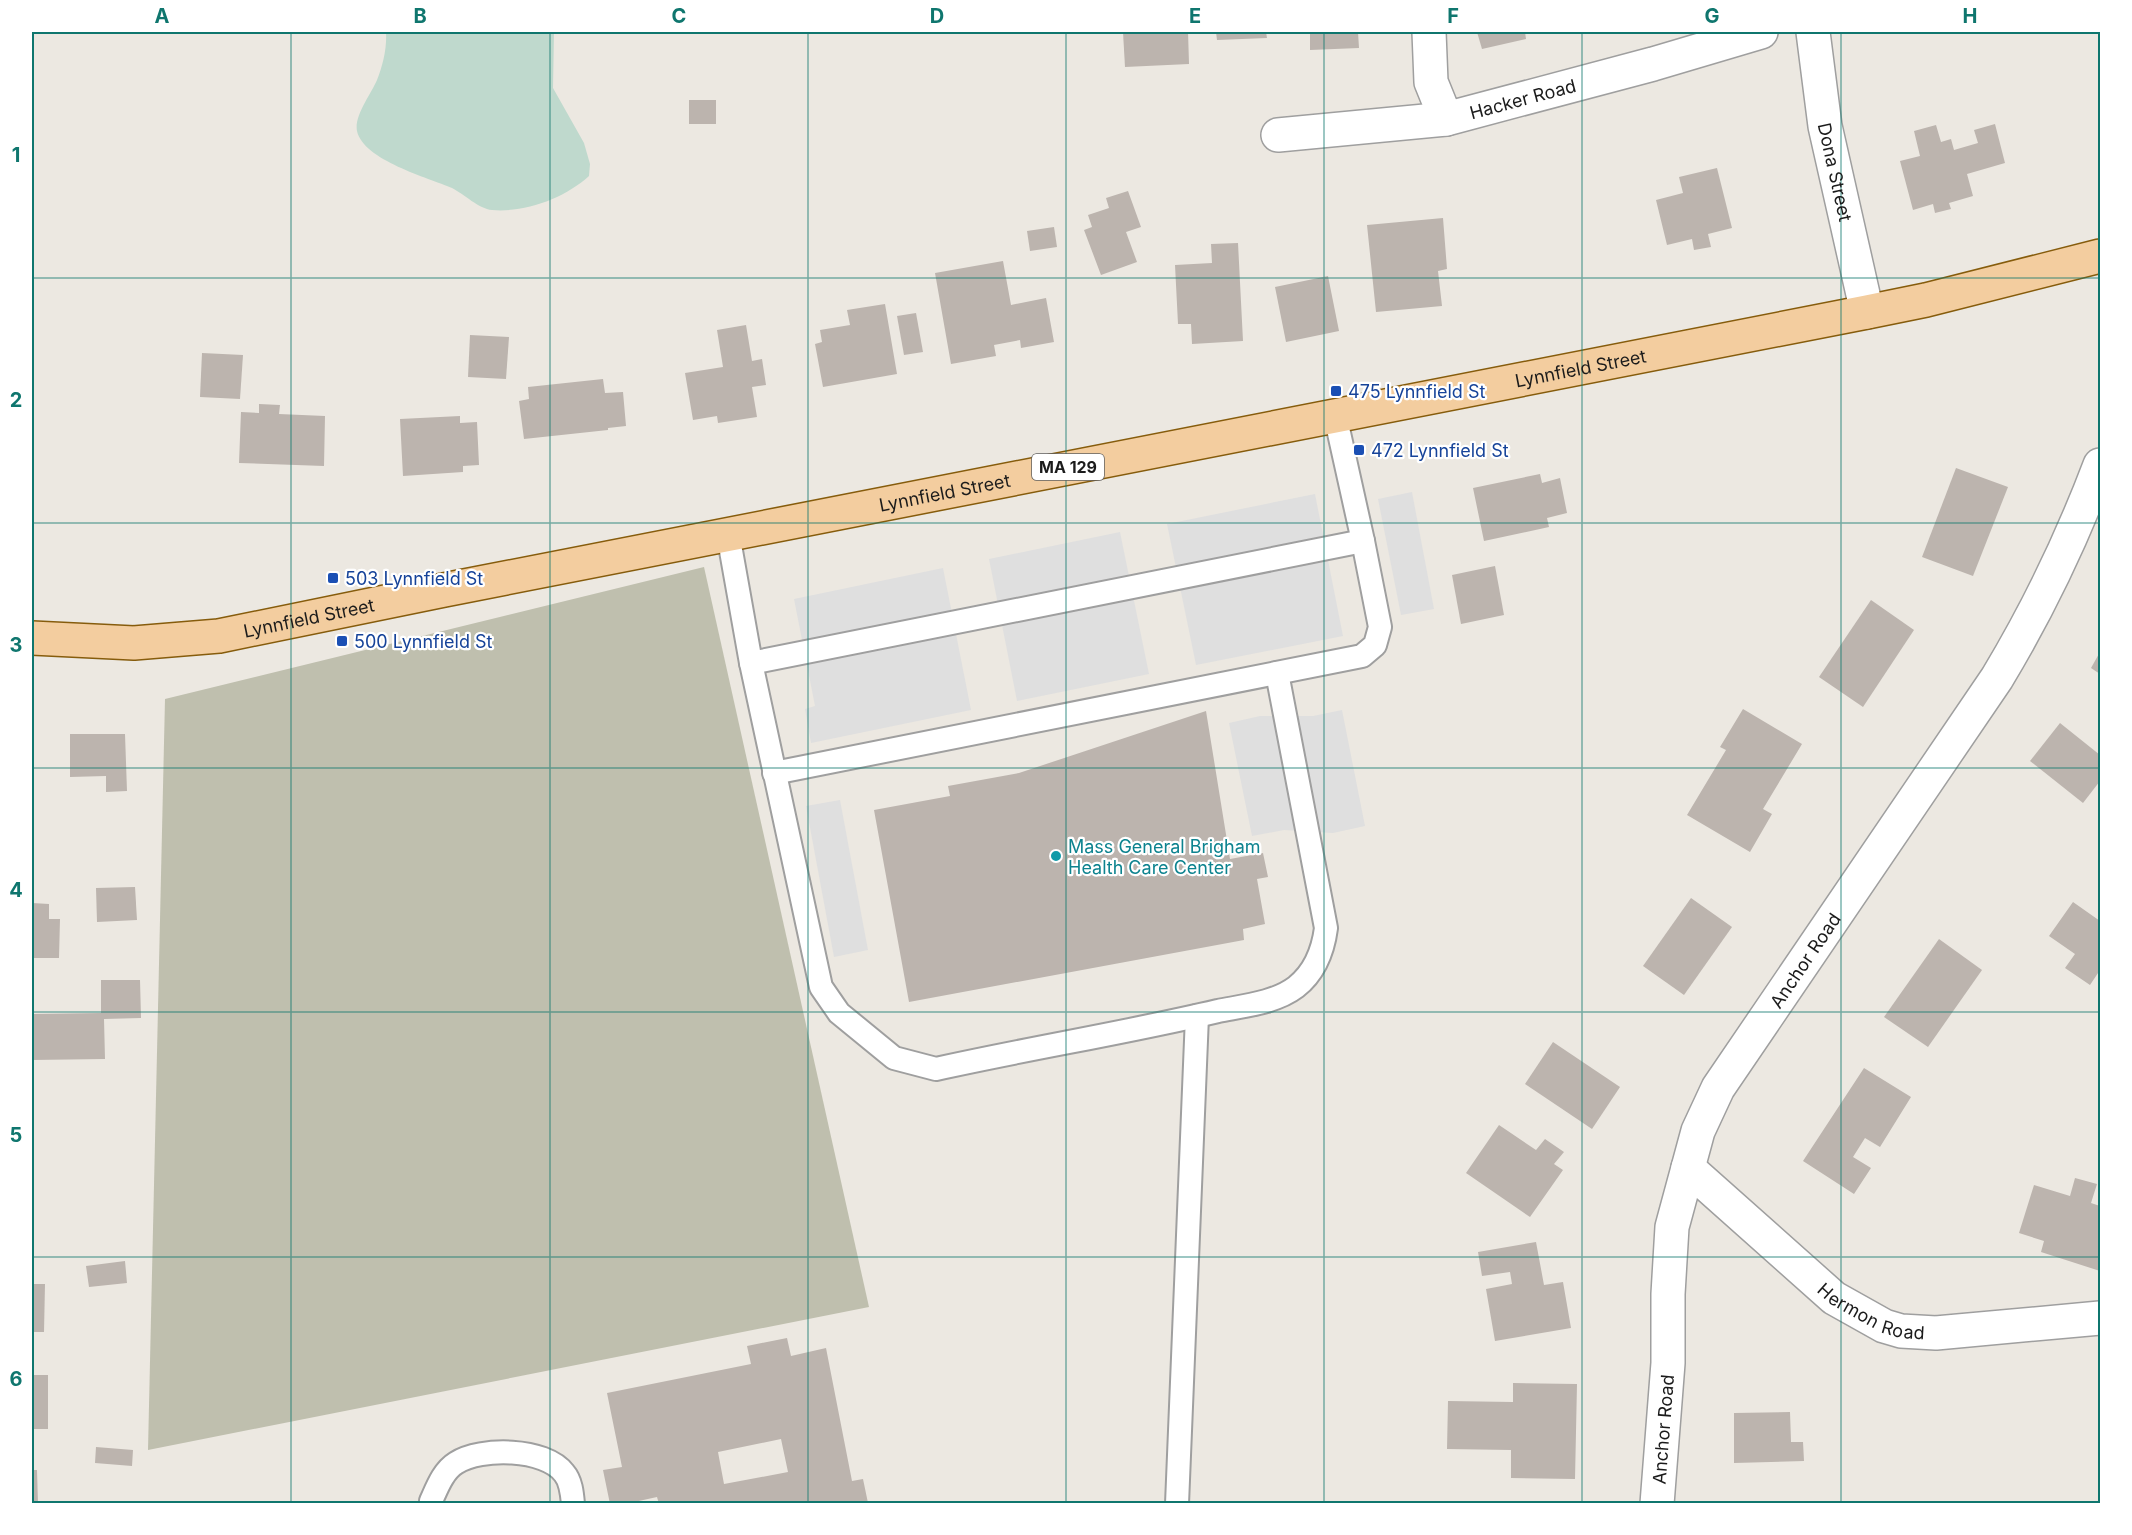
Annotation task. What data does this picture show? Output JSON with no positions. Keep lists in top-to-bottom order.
{
  "streets": {
    "main road": ["Lynnfield Street", "MA 129"],
    "street": [
      "Hacker Road",
      "Dona Street",
      "Anchor Road",
      "Hermon Road"
    ]
  },
  "crossings": [
    ["Dona Street", "Lynnfield Street"],
    ["Anchor Road", "Hermon Road"]
  ],
  "places": {
    "transit": [
      "475 Lynnfield St",
      "472 Lynnfield St",
      "503 Lynnfield St",
      "500 Lynnfield St"
    ],
    "other": ["Mass General Brigham Health Care Center"]
  },
  "grid": {
    "columns": [
      "A",
      "B",
      "C",
      "D",
      "E",
      "F",
      "G",
      "H"
    ],
    "rows": [
      "1",
      "2",
      "3",
      "4",
      "5",
      "6"
    ]
  }
}
